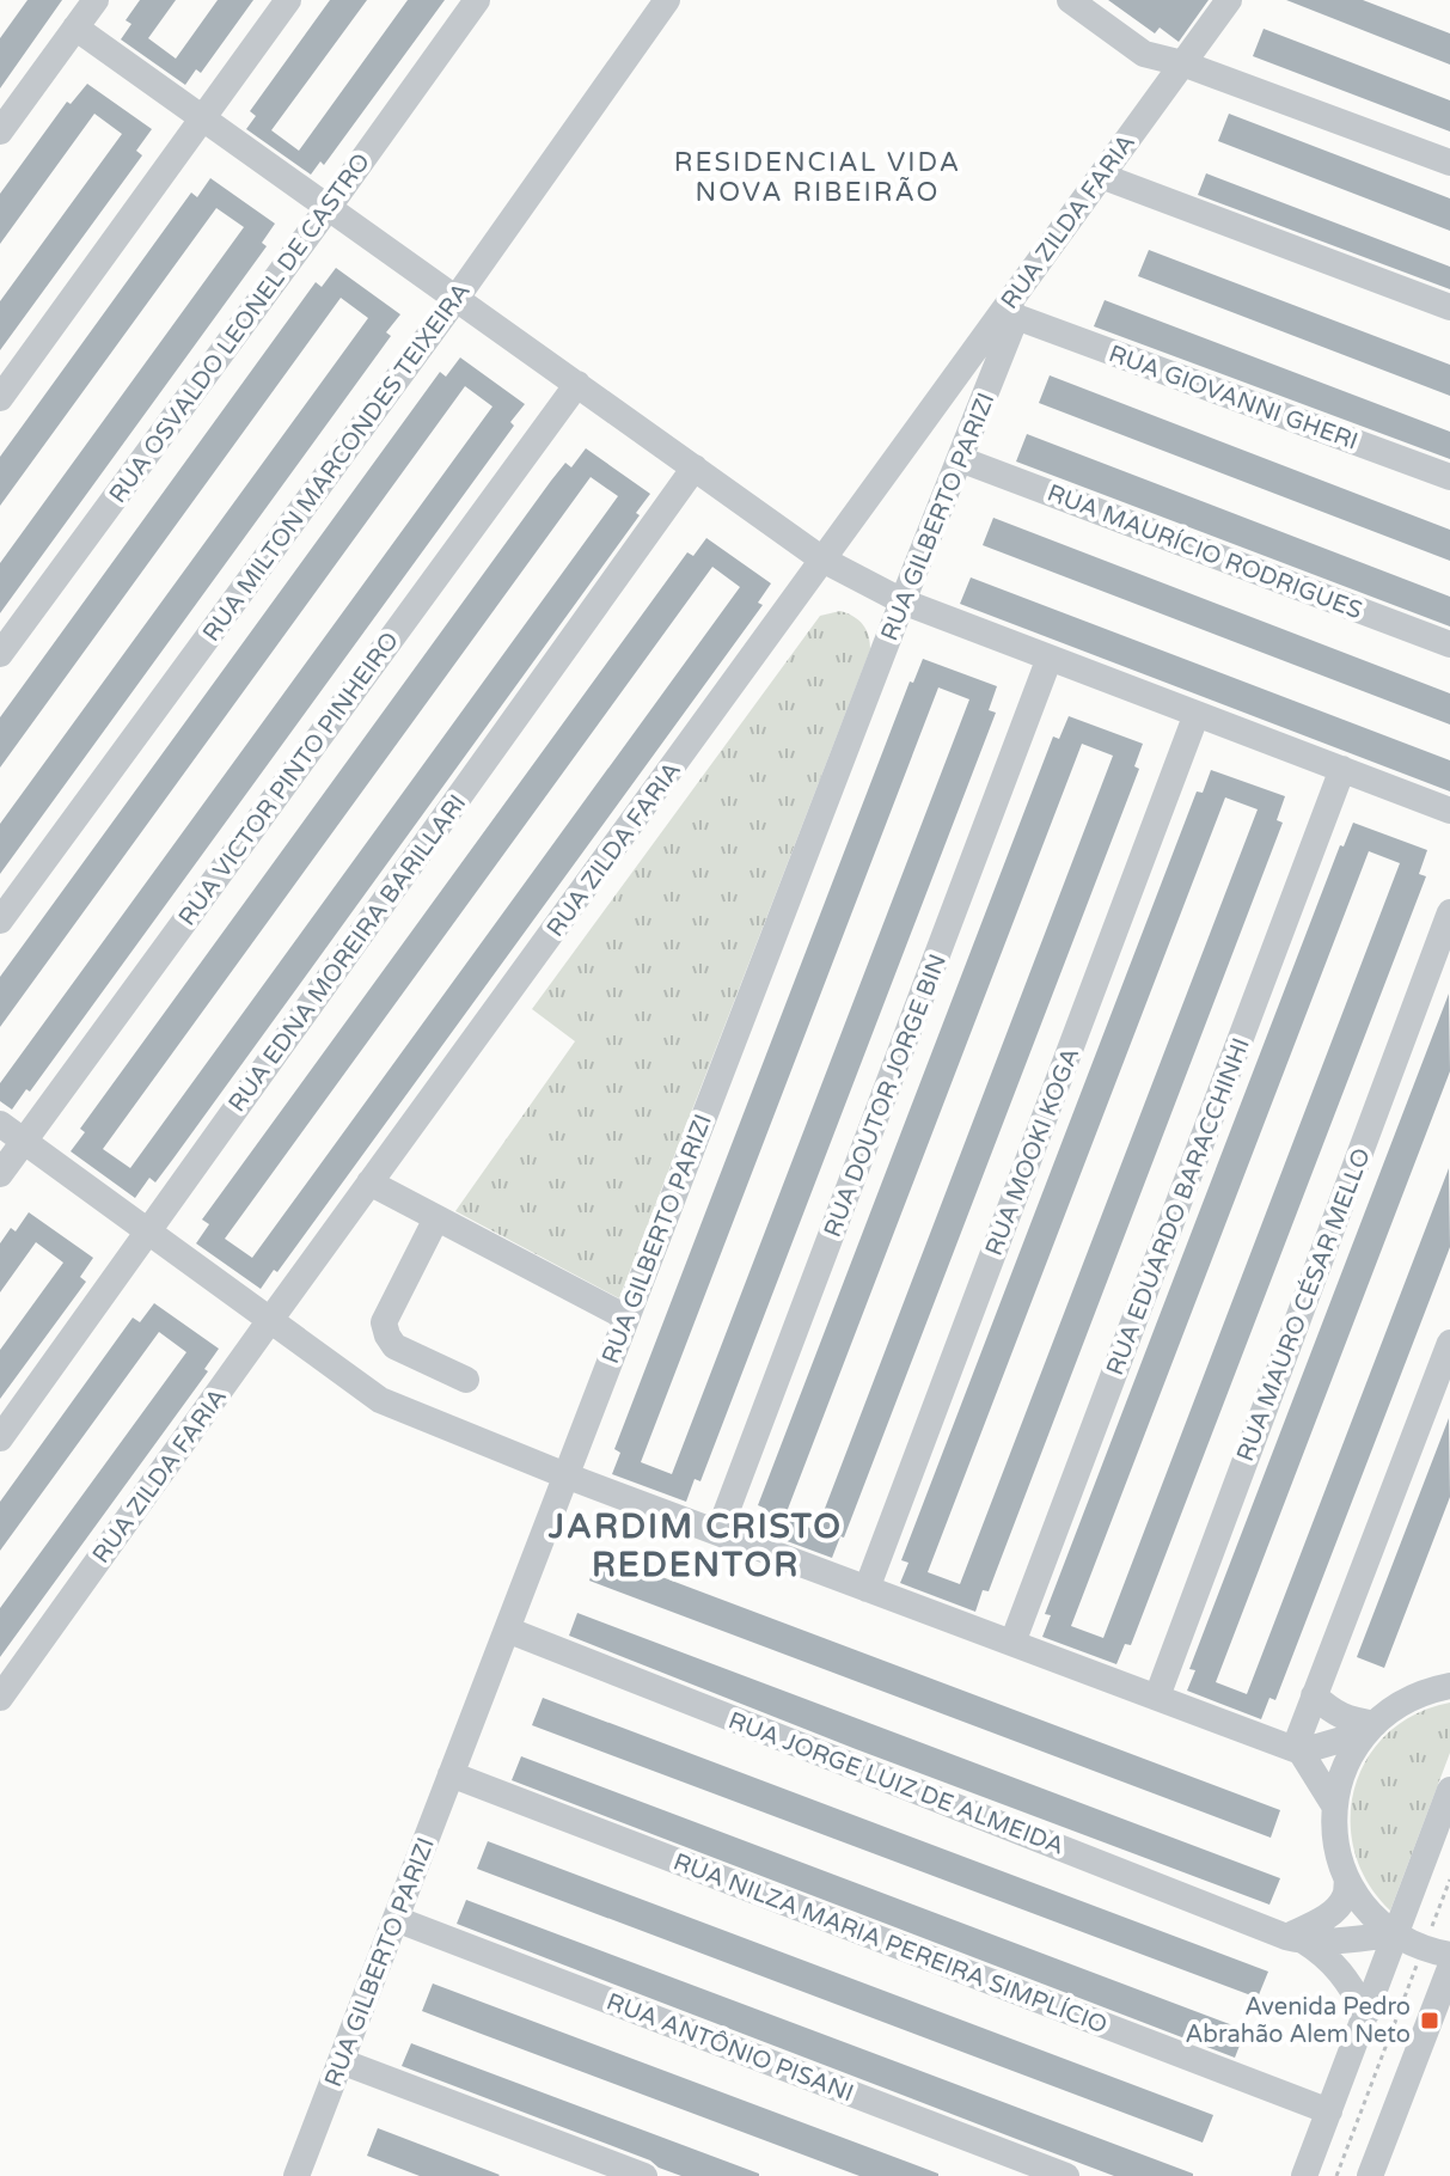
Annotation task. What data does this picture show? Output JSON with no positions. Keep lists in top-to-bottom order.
{
  "streets": {
    "street": [
      "RUA ZILDA FARIA",
      "RUA OSVALDO LEONEL DE CASTRO",
      "RUA GIOVANNI GHERI",
      "RUA MILTON MARCONDES TEIXEIRA",
      "RUA GILBERTO PARIZI",
      "RUA MAURÍCIO RODRIGUES",
      "RUA VICTOR PINTO PINHEIRO",
      "RUA EDNA MOREIRA BARILLARI",
      "RUA DOUTOR JORGE BIN",
      "RUA MOOKI KOGA",
      "RUA EDUARDO BARACCHINHI",
      "RUA MAURO CÉSAR MELLO",
      "RUA JORGE LUIZ DE ALMEIDA",
      "RUA NILZA MARIA PEREIRA SIMPLÍCIO",
      "RUA ANTÔNIO PISANI"
    ]
  },
  "crossings": [
    ["RUA ZILDA FARIA", "RUA GIOVANNI GHERI"],
    ["RUA ZILDA FARIA", "RUA GILBERTO PARIZI"],
    ["RUA GIOVANNI GHERI", "RUA GILBERTO PARIZI"],
    ["RUA GILBERTO PARIZI", "RUA MAURÍCIO RODRIGUES"],
    ["RUA GILBERTO PARIZI", "RUA JORGE LUIZ DE ALMEIDA"],
    ["RUA GILBERTO PARIZI", "RUA NILZA MARIA PEREIRA SIMPLÍCIO"],
    ["RUA GILBERTO PARIZI", "RUA ANTÔNIO PISANI"]
  ],
  "districts": ["RESIDENCIAL VIDA NOVA RIBEIRÃO", "JARDIM CRISTO REDENTOR"],
  "places": {
    "transit": ["Avenida Pedro Abrahão Alem Neto"]
  }
}
